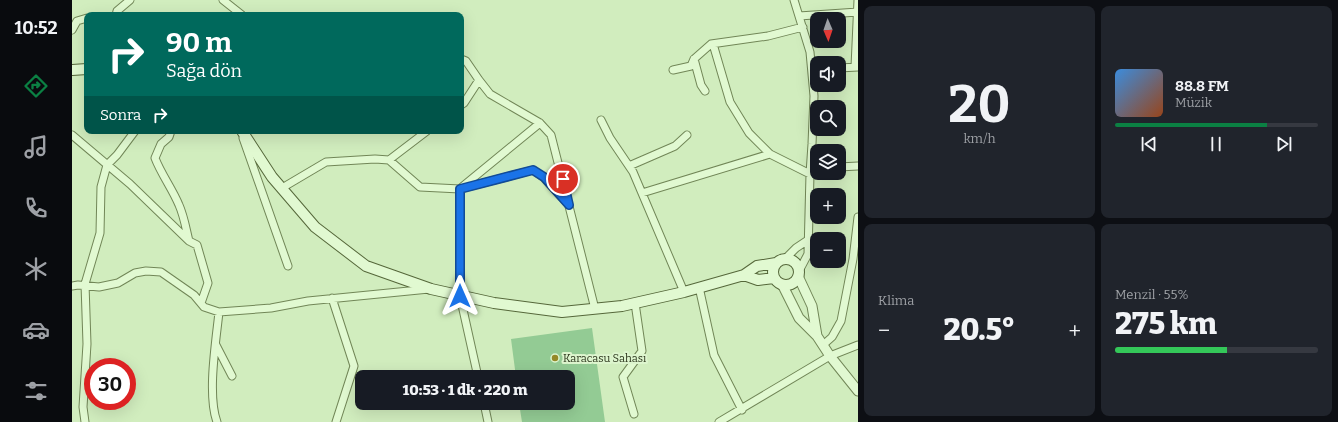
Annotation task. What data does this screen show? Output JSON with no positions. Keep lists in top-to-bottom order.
{
  "places": ["Karacasu Sahası"],
  "north": "bottom",
  "page": {
    "tabs": "10:52",
    "tile": [
      ["20", "km/h"],
      "Klima",
      ["Menzil · 55%", "275 km"]
    ],
    "map_buttons": ["+", "−"],
    "turn": ["90 m", "Sağa dön"],
    "song": ["88.8 FM", "Müzik"],
    "then": "Sonra",
    "heat": ["−", "20.5°", "+"],
    "limit": "30",
    "trip": "10:53 · 1 dk · 220 m"
  }
}
